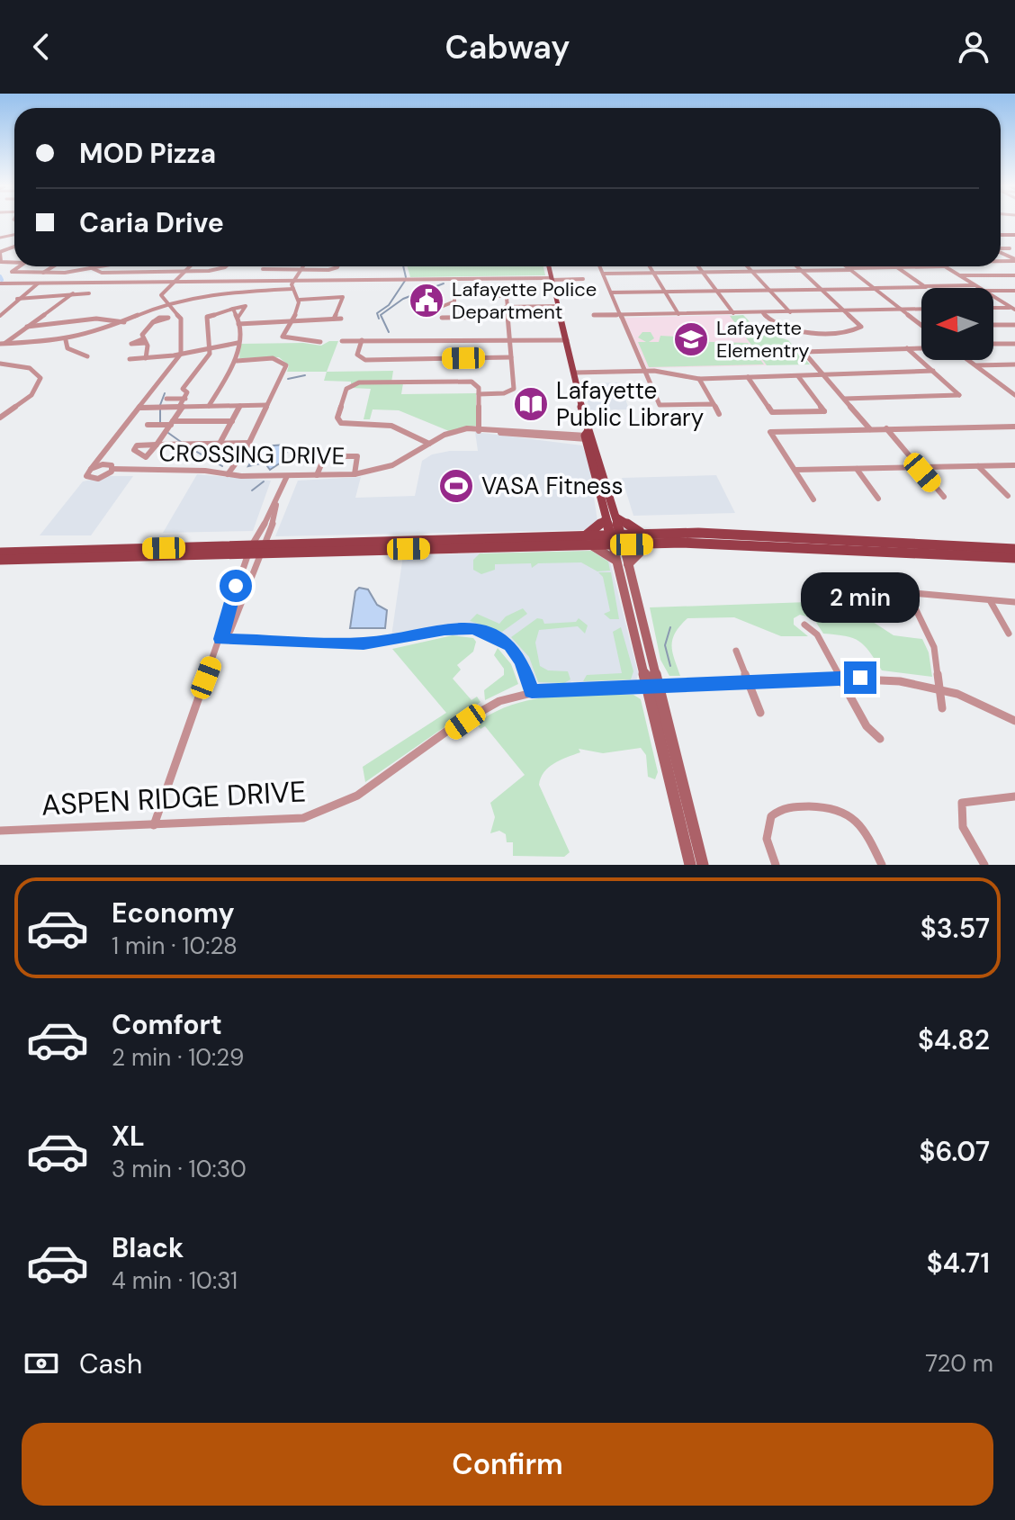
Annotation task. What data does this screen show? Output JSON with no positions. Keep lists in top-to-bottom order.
{
  "streets": {
    "street": ["CROSSING DRIVE", "ASPEN RIDGE DRIVE"]
  },
  "places": {
    "public building": ["Lafayette Police Department"],
    "school or university": ["Lafayette Elementry"],
    "library": ["Lafayette Public Library"],
    "sports": ["VASA Fitness"]
  },
  "north": "left",
  "page": {
    "header": "Cabway",
    "banner": ["MOD Pizza", "Caria Drive"],
    "bubble": "2 min",
    "list": [
      {
        "name": "Economy",
        "note": "1 min · 10:28",
        "value": "$3.57"
      },
      {
        "name": "Comfort",
        "note": "2 min · 10:29",
        "value": "$4.82"
      },
      {
        "name": "XL",
        "note": "3 min · 10:30",
        "value": "$6.07"
      },
      {
        "name": "Black",
        "note": "4 min · 10:31",
        "value": "$4.71"
      }
    ],
    "pay": ["Cash", "720 m"],
    "buttons": "Confirm"
  }
}
